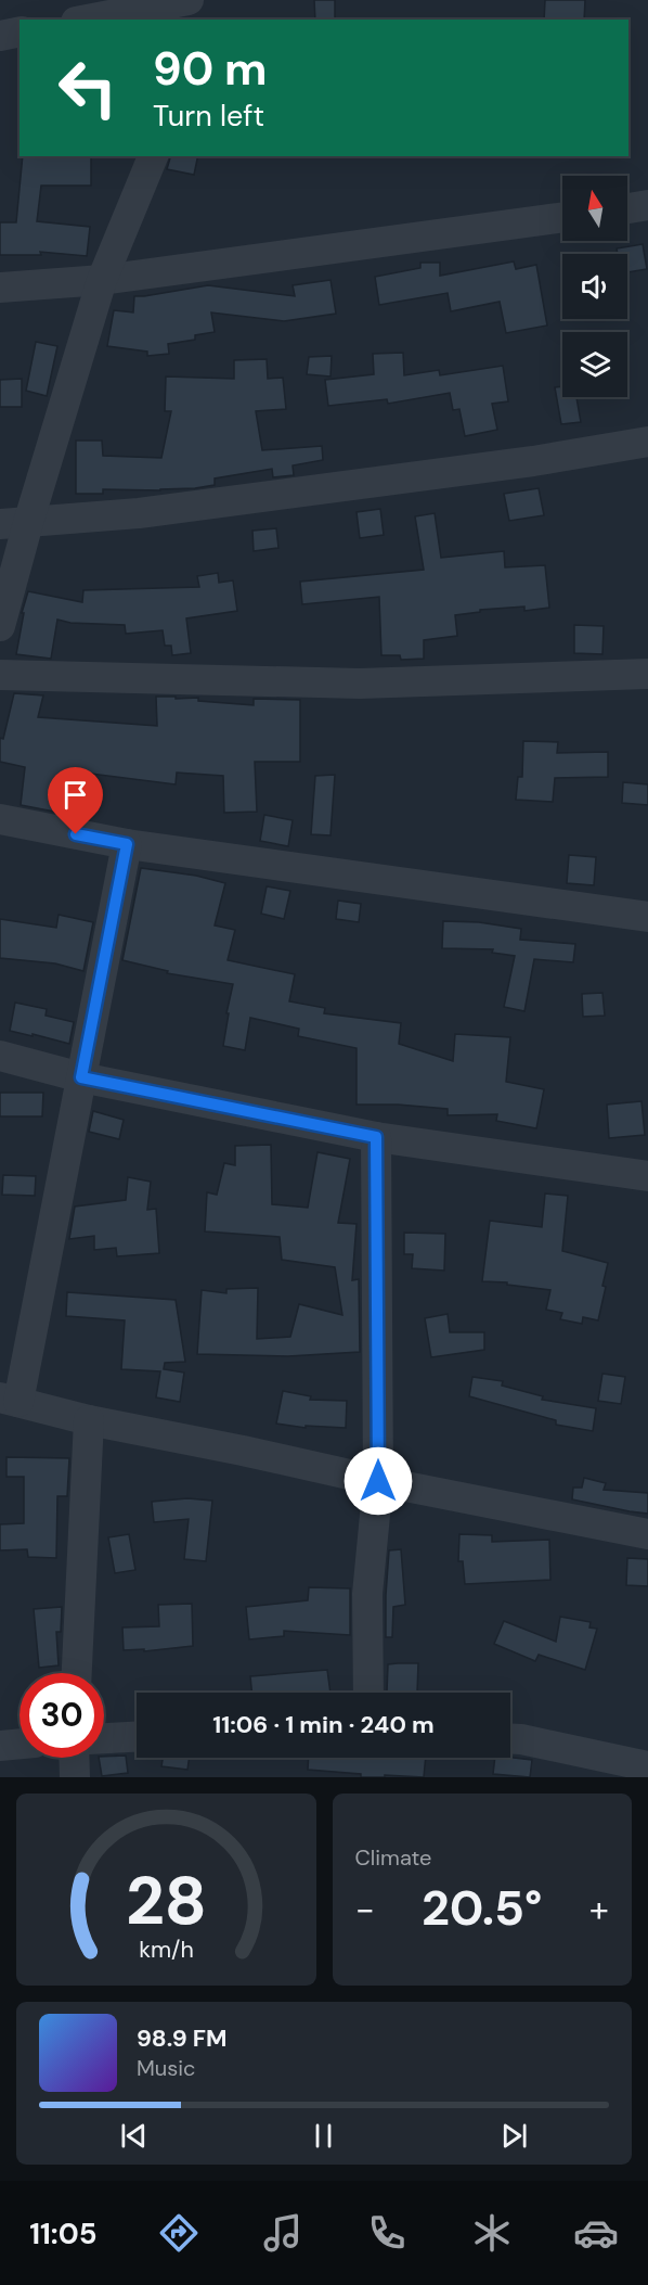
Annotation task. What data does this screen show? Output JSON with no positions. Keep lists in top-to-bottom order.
{
  "north": "top",
  "page": {
    "turn": ["90 m", "Turn left"],
    "limit": "30",
    "trip": "11:06 · 1 min · 240 m",
    "tile": "Climate",
    "heat": ["−", "20.5°", "+"],
    "song": ["98.9 FM", "Music"],
    "tabs": "11:05",
    "gauge": ["28", "km/h"]
  }
}
